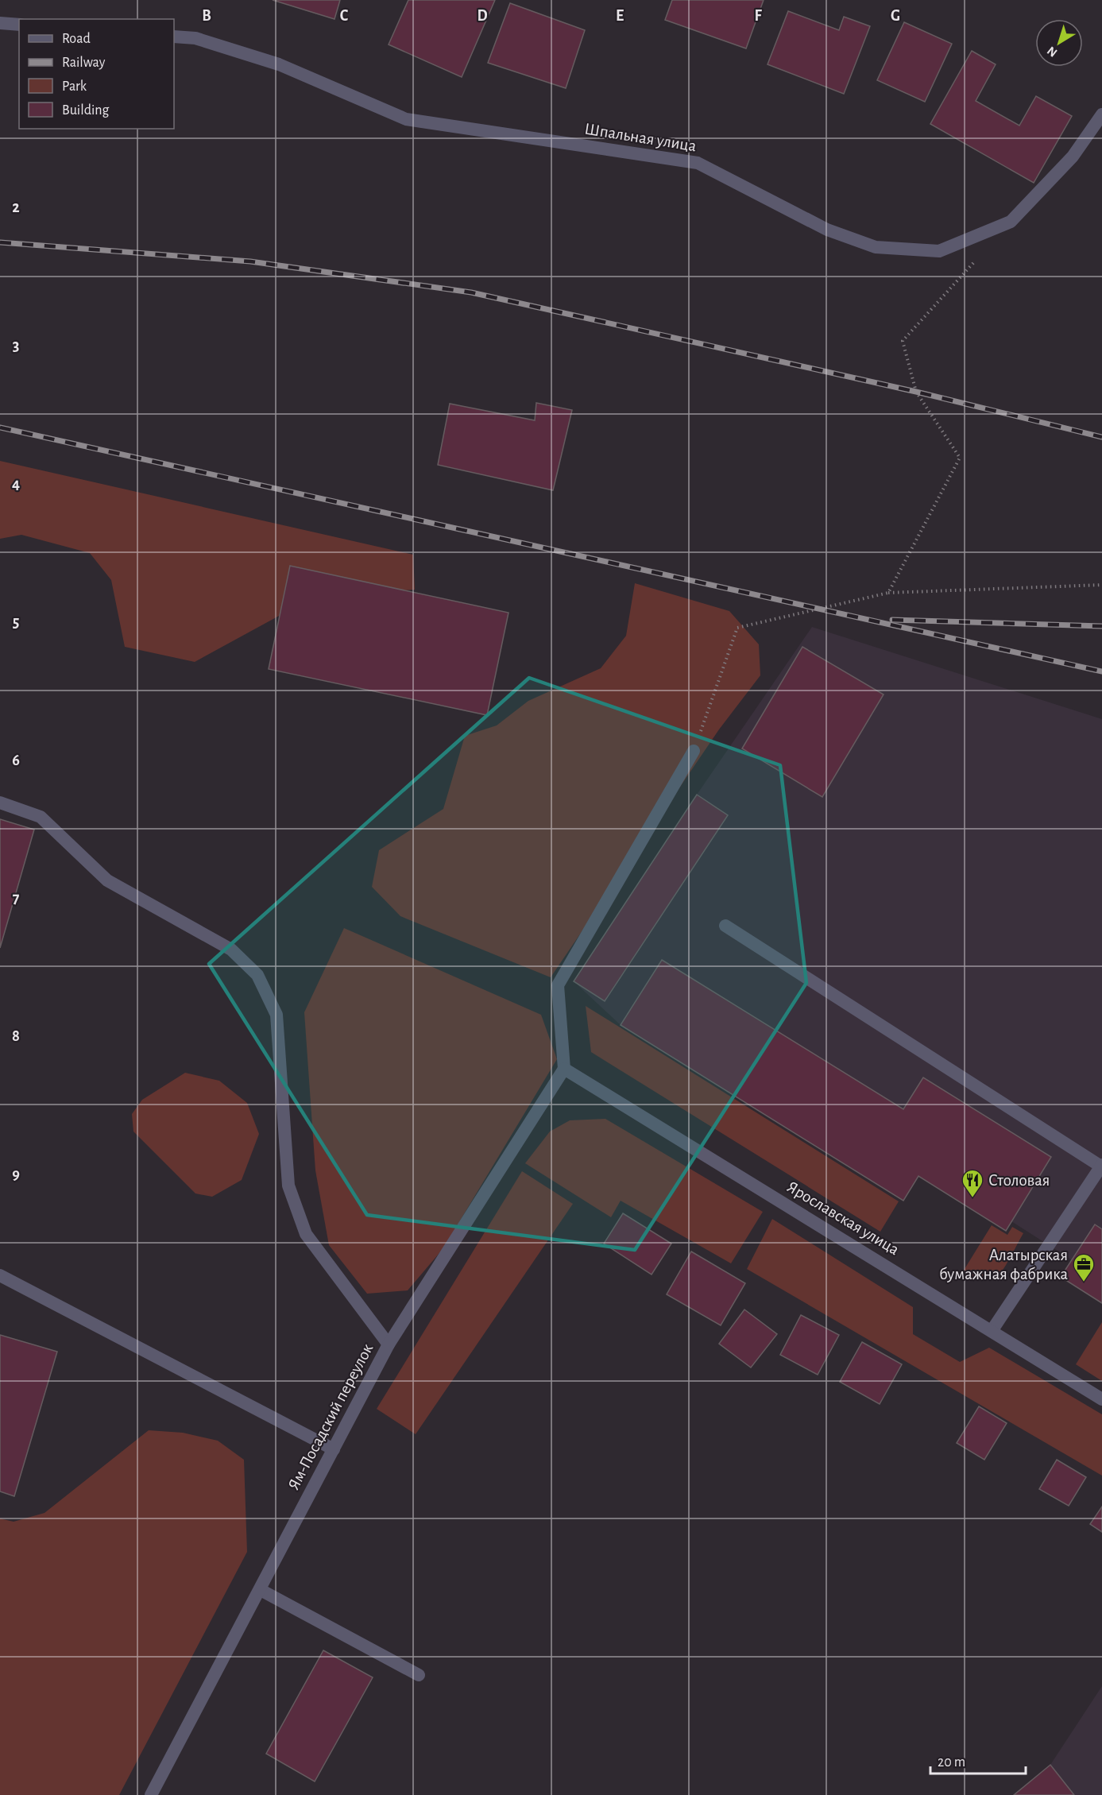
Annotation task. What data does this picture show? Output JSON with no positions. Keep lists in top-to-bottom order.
{
  "streets": {
    "street": ["Шпальная улица", "Ярославская улица", "Ям-Посадский переулок"]
  },
  "crossings": [
    ["Ярославская улица", "Ям-Посадский переулок"]
  ],
  "places": {
    "restaurant": ["Столовая"],
    "office": ["Алатырская бумажная фабрика"]
  },
  "legend": [
    "Road",
    "Railway",
    "Park",
    "Building"
  ],
  "scale_bar": "20 m",
  "north": "bottom left",
  "grid": {
    "columns": [
      "B",
      "C",
      "D",
      "E",
      "F",
      "G"
    ],
    "rows": [
      "2",
      "3",
      "4",
      "5",
      "6",
      "7",
      "8",
      "9"
    ]
  }
}
